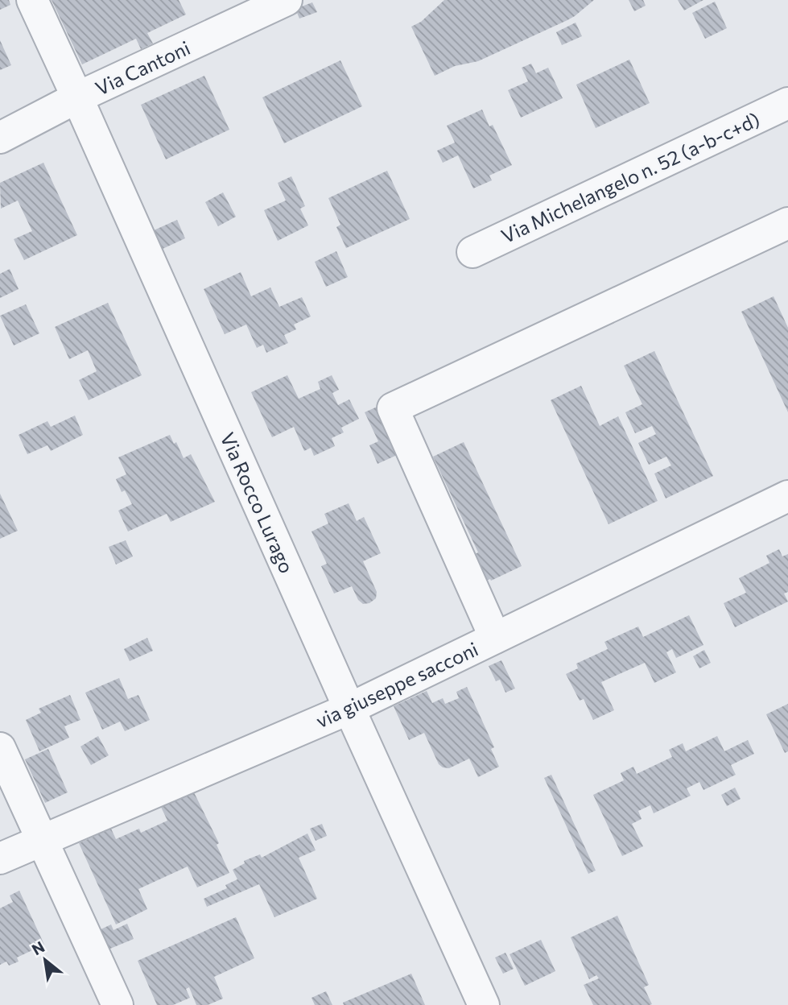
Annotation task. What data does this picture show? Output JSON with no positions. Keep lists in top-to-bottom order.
{
  "streets": {
    "street": [
      "Via Cantoni",
      "Via Michelangelo n. 52 (a-b-c+d)",
      "Via Rocco Lurago",
      "via giuseppe sacconi"
    ]
  },
  "crossings": [
    ["Via Cantoni", "Via Rocco Lurago"],
    ["Via Rocco Lurago", "via giuseppe sacconi"]
  ],
  "north": "top left"
}
